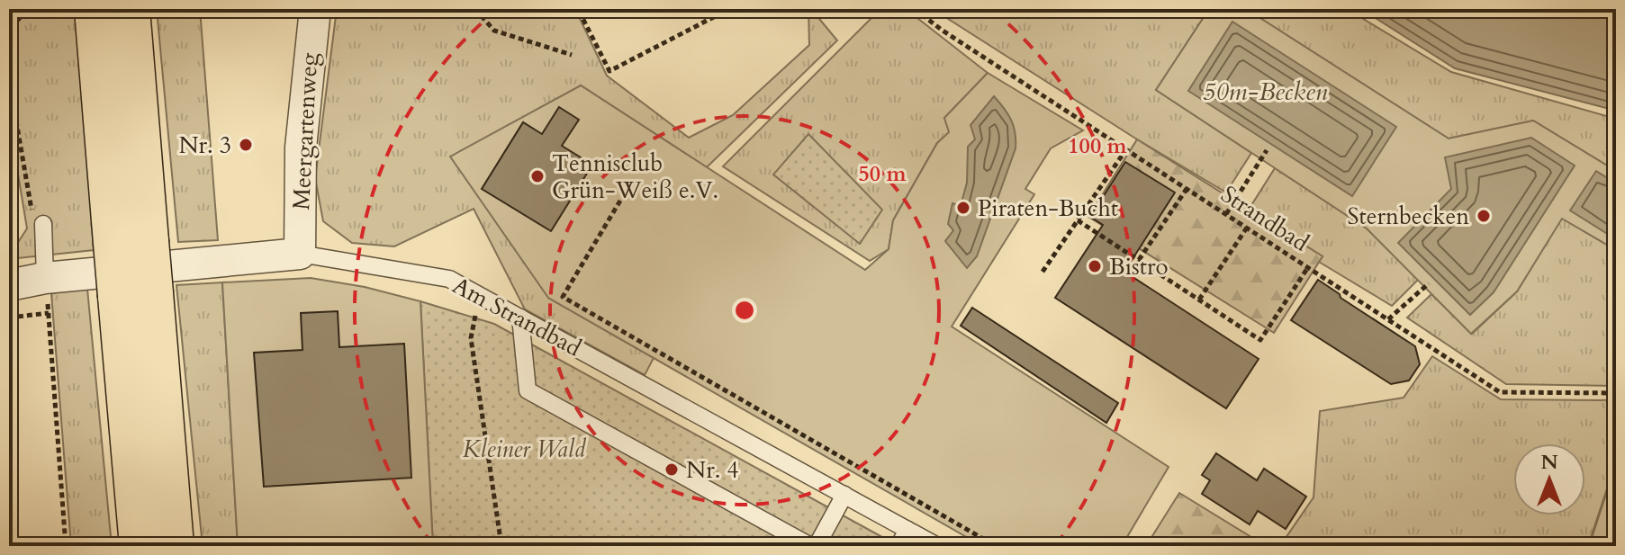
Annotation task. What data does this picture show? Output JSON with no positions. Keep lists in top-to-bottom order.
{
  "streets": {
    "street": ["Meergartenweg", "Am Strandbad"],
    "path": ["Strandbad"]
  },
  "crossings": [
    ["Meergartenweg", "Am Strandbad"]
  ],
  "water": ["50m-Becken"],
  "parks": ["Kleiner Wald"],
  "places": [
    "Nr. 3",
    "Tennisclub Grün-Weiß e.V.",
    "Piraten-Bucht",
    "Sternbecken",
    "Bistro",
    "Nr. 4"
  ],
  "north": "top",
  "rings": ["100 m", "50 m"]
}
